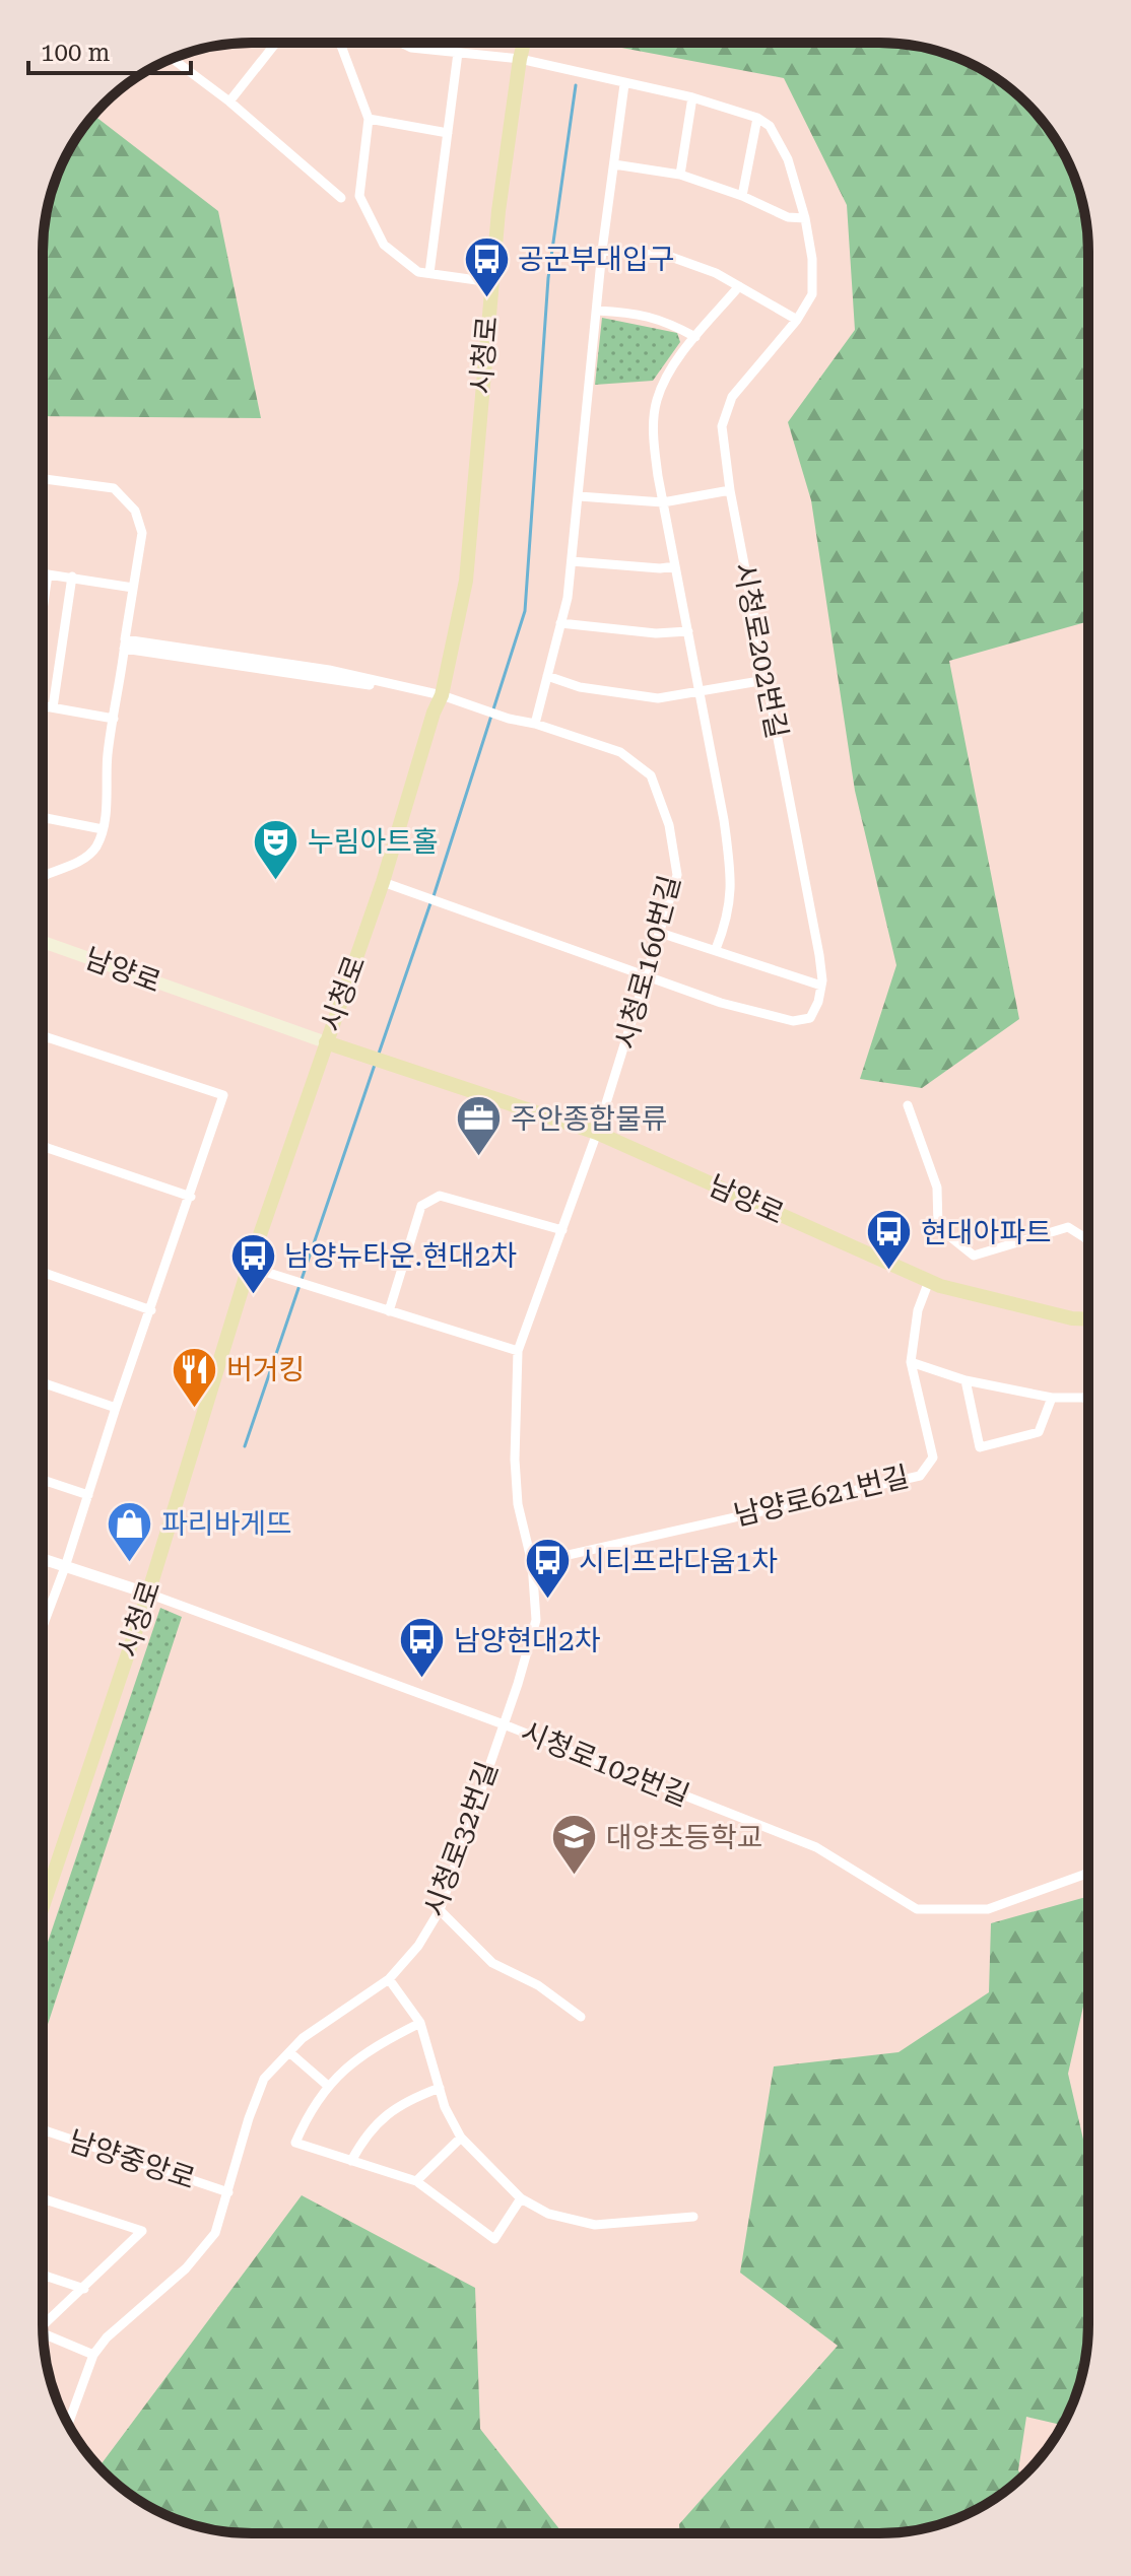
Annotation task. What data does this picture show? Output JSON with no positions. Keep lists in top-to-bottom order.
{
  "streets": {
    "main road": ["시청로", "남양로"],
    "street": [
      "시청로202번길",
      "시청로160번길",
      "남양로621번길",
      "시청로102번길",
      "시청로32번길",
      "남양중앙로"
    ]
  },
  "crossings": [
    ["시청로", "시청로160번길"],
    ["시청로", "남양로"],
    ["시청로", "시청로102번길"],
    ["시청로160번길", "남양로"],
    ["시청로160번길", "시청로32번길"],
    ["남양로", "시청로32번길"],
    ["남양로621번길", "시청로32번길"],
    ["시청로102번길", "시청로32번길"],
    ["시청로32번길", "남양중앙로"]
  ],
  "places": {
    "bus stop": [
      "공군부대입구",
      "현대아파트",
      "남양뉴타운.현대2차",
      "시티프라다움1차",
      "남양현대2차"
    ],
    "theatre": ["누림아트홀"],
    "office": ["주안종합물류"],
    "restaurant": ["버거킹"],
    "shop": ["파리바게뜨"],
    "school or university": ["대양초등학교"]
  },
  "scale_bar": "100 m"
}
